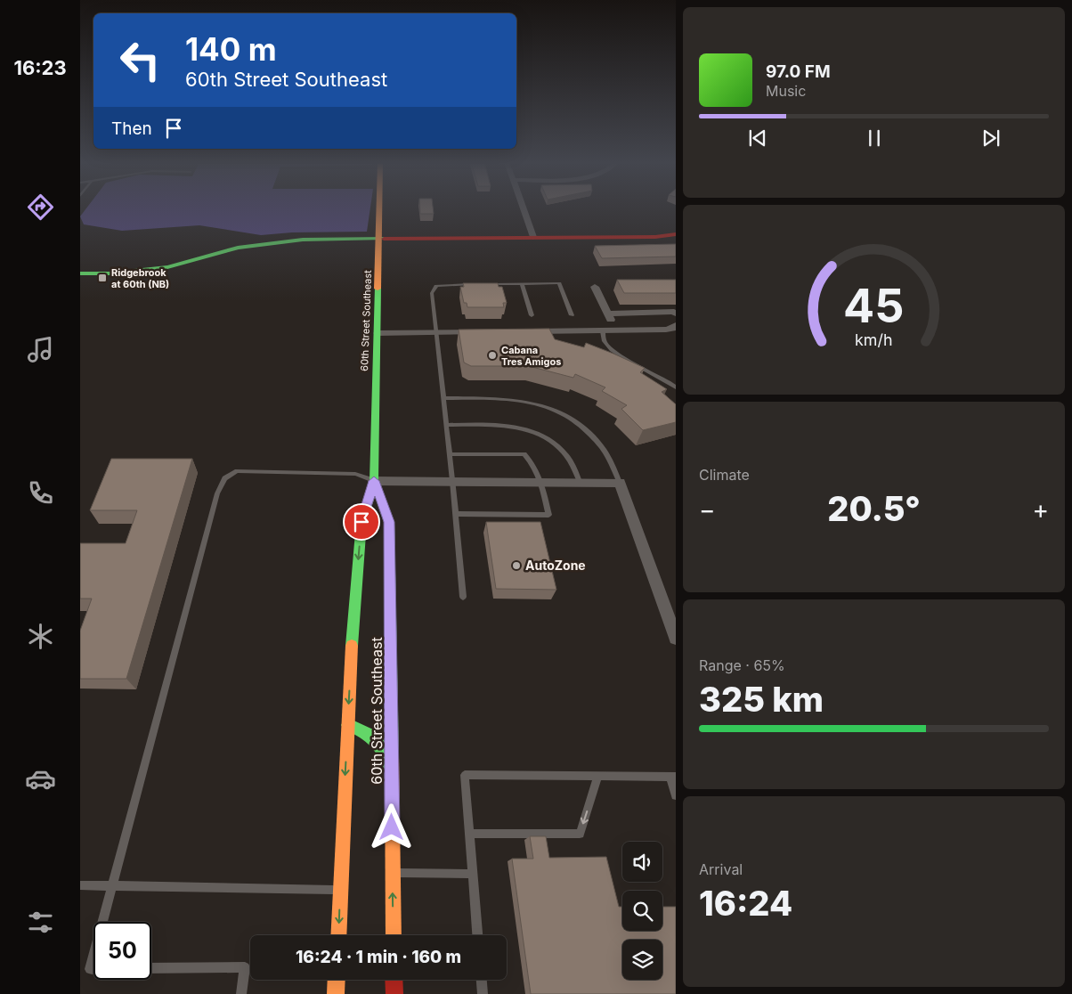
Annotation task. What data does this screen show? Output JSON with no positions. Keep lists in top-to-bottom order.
{
  "streets": {
    "main road": ["60th Street Southeast"]
  },
  "places": {
    "transit": ["Ridgebrook at 60th (NB)"],
    "other": ["Cabana Tres Amigos", "AutoZone"]
  },
  "page": {
    "tabs": "16:23",
    "turn": ["140 m", "60th Street Southeast"],
    "song": ["97.0 FM", "Music"],
    "then": "Then",
    "tile": [
      "Climate",
      ["Range · 65%", "325 km"],
      ["Arrival", "16:24"]
    ],
    "heat": ["−", "20.5°", "+"],
    "limit": "50",
    "trip": "16:24 · 1 min · 160 m",
    "gauge": ["45", "km/h"]
  }
}
